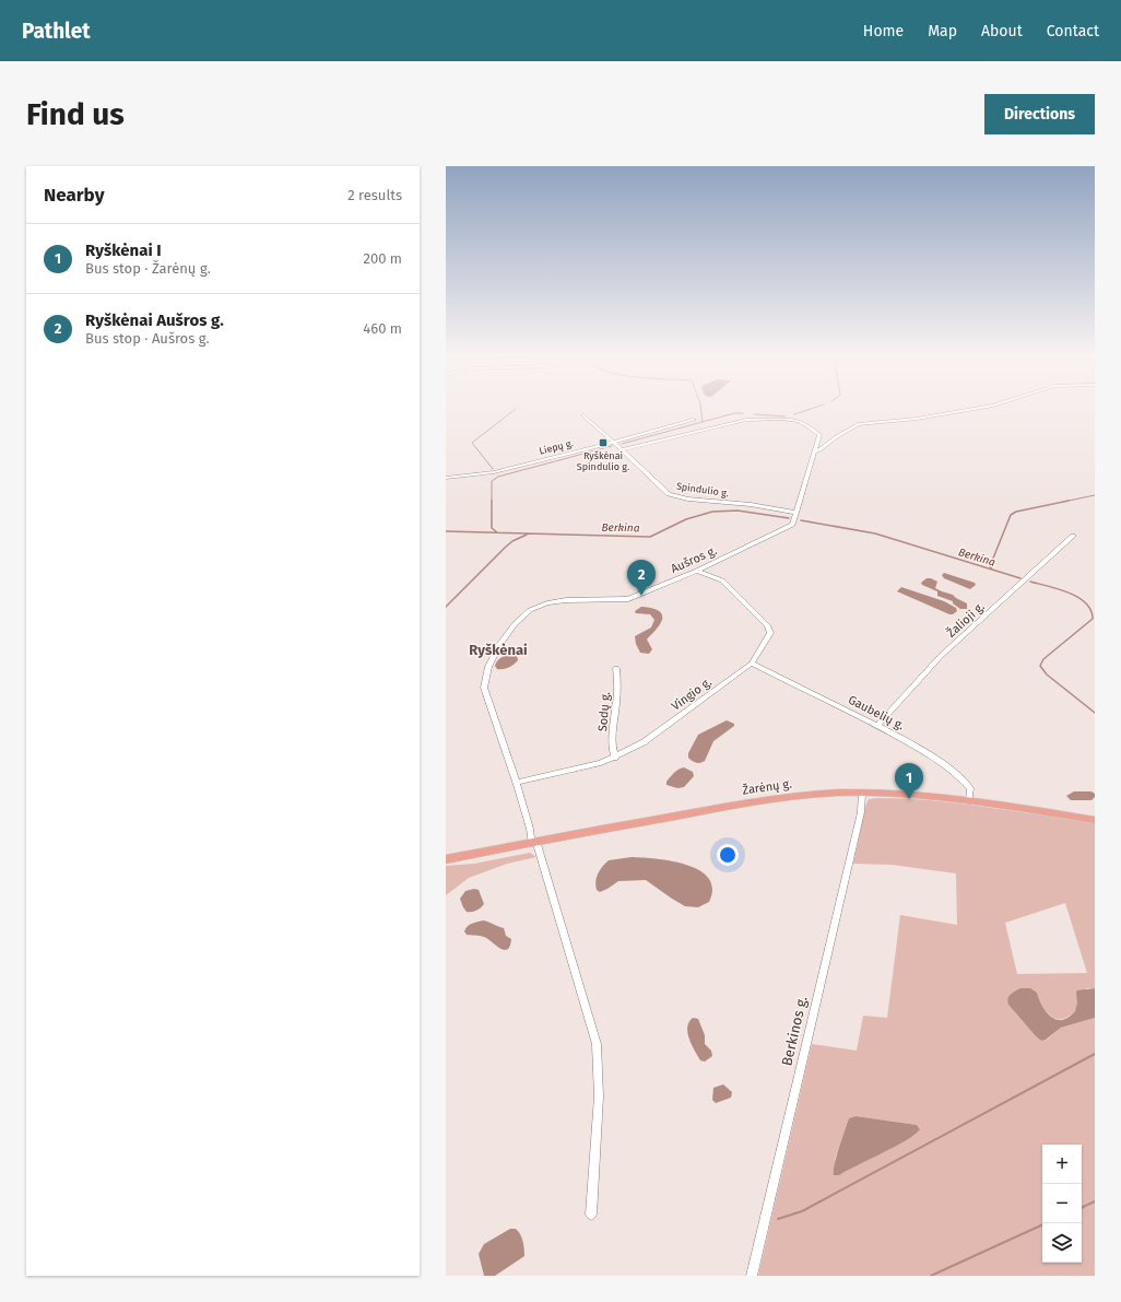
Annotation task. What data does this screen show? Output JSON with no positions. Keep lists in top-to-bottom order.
{
  "streets": {
    "main road": ["Žarėnų g."],
    "street": [
      "Liepų g.",
      "Spindulio g.",
      "Aušros g.",
      "Žalioji g.",
      "Vingio g.",
      "Sodų g.",
      "Gaubelių g.",
      "Berkinos g."
    ]
  },
  "crossings": [
    ["Liepų g.", "Spindulio g."],
    ["Spindulio g.", "Aušros g."],
    ["Aušros g.", "Vingio g."],
    ["Aušros g.", "Žarėnų g."],
    ["Žalioji g.", "Gaubelių g."],
    ["Vingio g.", "Sodų g."],
    ["Vingio g.", "Gaubelių g."],
    ["Gaubelių g.", "Žarėnų g."],
    ["Žarėnų g.", "Berkinos g."]
  ],
  "districts": ["Ryškėnai"],
  "water": ["Berkina"],
  "places": {
    "transit": ["Ryškėnai Spindulio g."]
  },
  "page": {
    "header": "Pathlet",
    "nav": [
      "Home",
      "Map",
      "About",
      "Contact"
    ],
    "buttons": "Directions",
    "title": "Find us",
    "heading": ["Nearby", "2 results"],
    "list": [
      {
        "mark": "1",
        "name": "Ryškėnai I",
        "note": "Bus stop · Žarėnų g.",
        "value": "200 m"
      },
      {
        "mark": "2",
        "name": "Ryškėnai Aušros g.",
        "note": "Bus stop · Aušros g.",
        "value": "460 m"
      }
    ],
    "pins": ["2", "1"],
    "map_buttons": ["+", "−"]
  }
}
